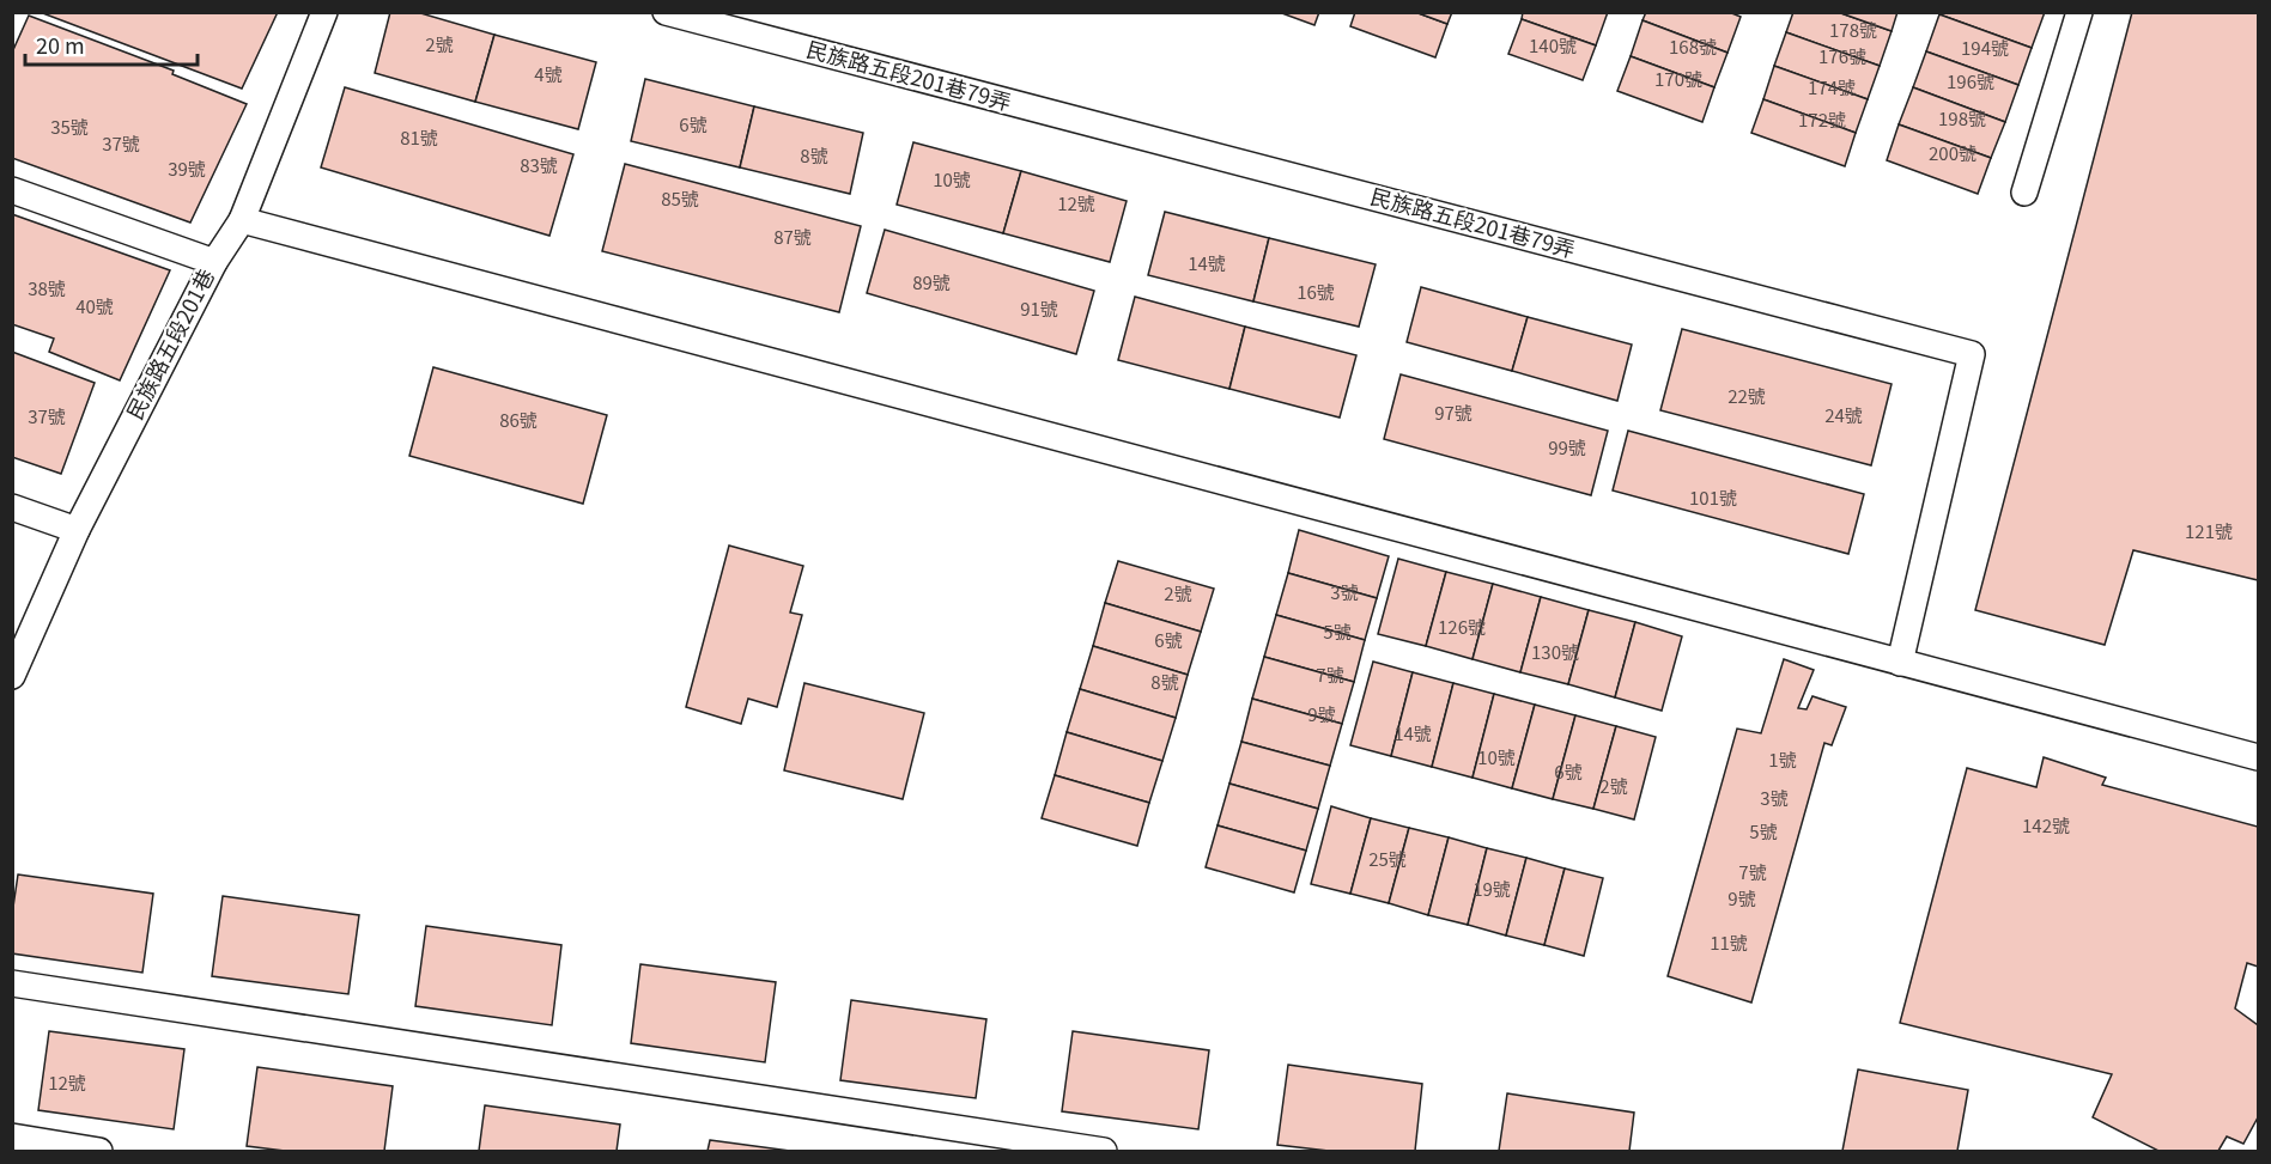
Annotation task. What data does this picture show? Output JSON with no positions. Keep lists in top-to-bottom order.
{
  "streets": {
    "lane": ["民族路五段201巷79弄", "民族路五段201巷"]
  },
  "house_numbers": [
    "178號",
    "2號",
    "140號",
    "168號",
    "194號",
    "176號",
    "4號",
    "170號",
    "196號",
    "174號",
    "198號",
    "172號",
    "6號",
    "35號",
    "81號",
    "37號",
    "200號",
    "8號",
    "83號",
    "39號",
    "10號",
    "85號",
    "12號",
    "87號",
    "14號",
    "89號",
    "38號",
    "16號",
    "40號",
    "91號",
    "22號",
    "97號",
    "24號",
    "37號",
    "86號",
    "99號",
    "101號",
    "121號",
    "3號",
    "2號",
    "126號",
    "5號",
    "6號",
    "130號",
    "7號",
    "8號",
    "9號",
    "14號",
    "10號",
    "1號",
    "6號",
    "2號",
    "3號",
    "142號",
    "5號",
    "25號",
    "7號",
    "19號",
    "9號",
    "11號",
    "12號"
  ],
  "scale_bar": "20 m"
}
